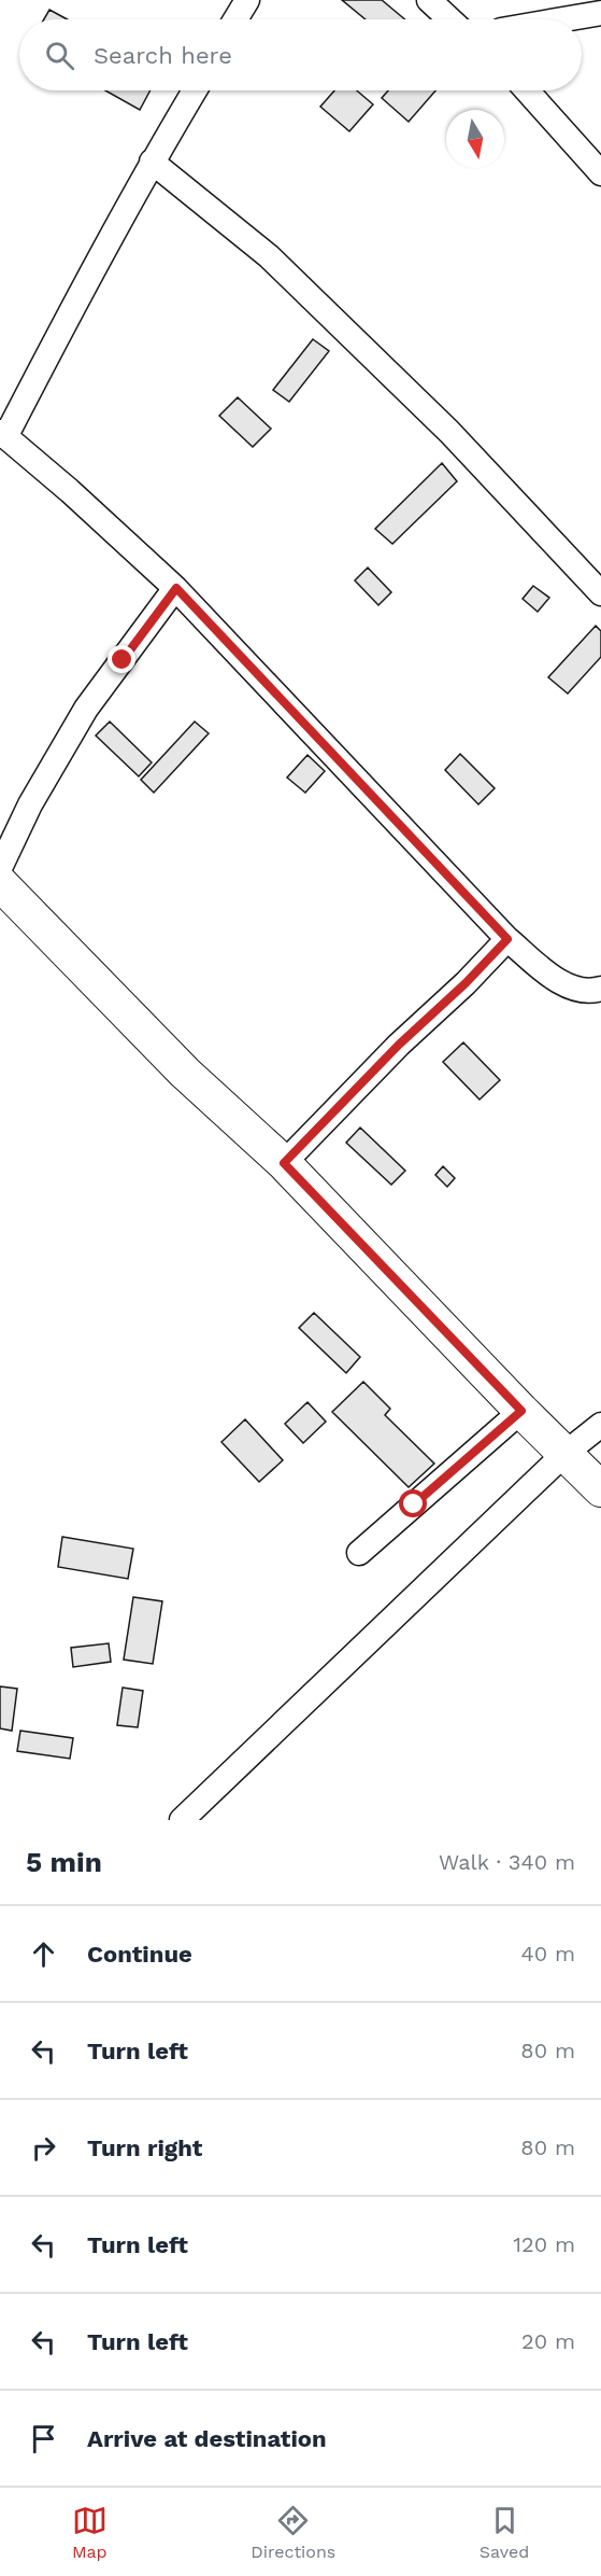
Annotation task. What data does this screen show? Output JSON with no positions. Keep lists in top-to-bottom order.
{
  "north": "bottom",
  "page": {
    "search": "Search here",
    "heading": ["5 min", "Walk · 340 m"],
    "list": [
      ["Continue", "40 m"],
      ["Turn left", "80 m"],
      ["Turn right", "80 m"],
      ["Turn left", "120 m"],
      ["Turn left", "20 m"],
      "Arrive at destination"
    ],
    "nav": ["Map", "Directions", "Saved"]
  }
}
